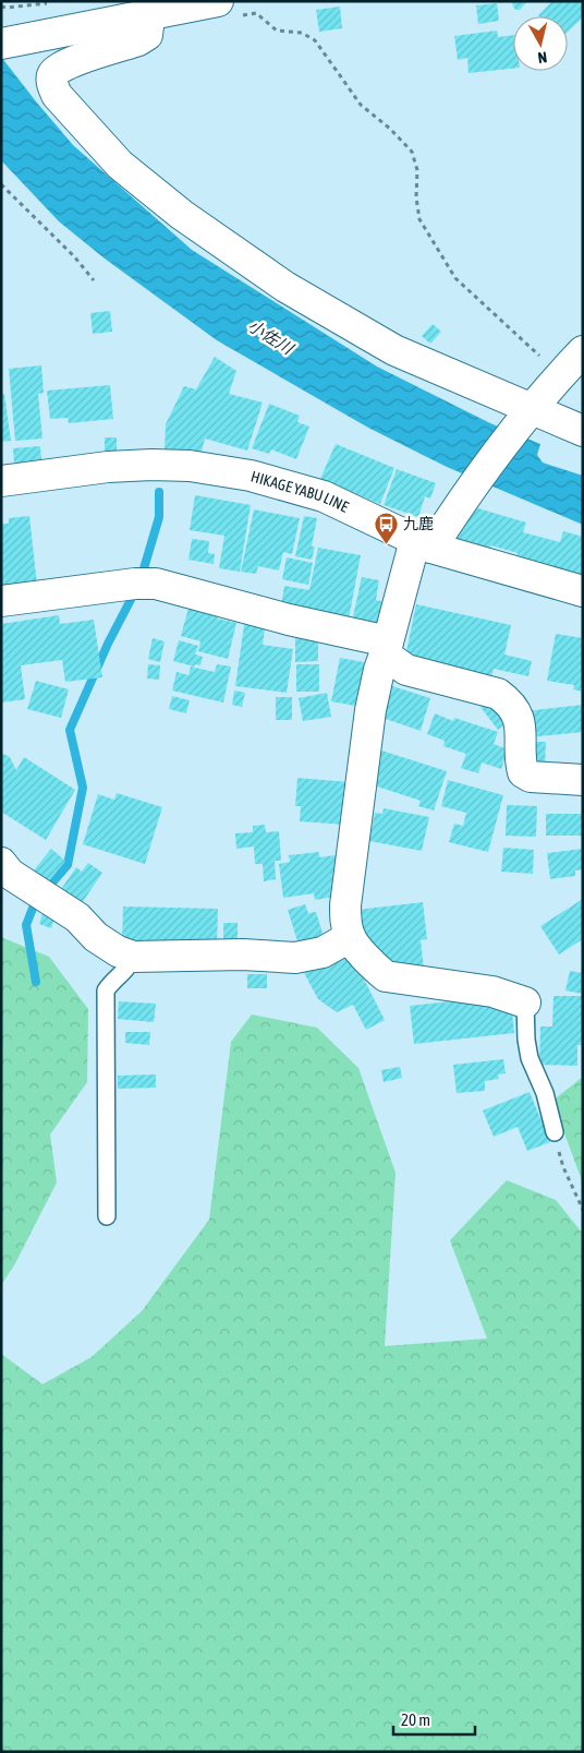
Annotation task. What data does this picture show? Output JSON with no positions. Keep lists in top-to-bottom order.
{
  "streets": {
    "street": ["HIKAGE YABU LINE"]
  },
  "water": ["小佐川"],
  "places": {
    "bus stop": ["九鹿"]
  },
  "scale_bar": "20 m",
  "north": "bottom"
}
